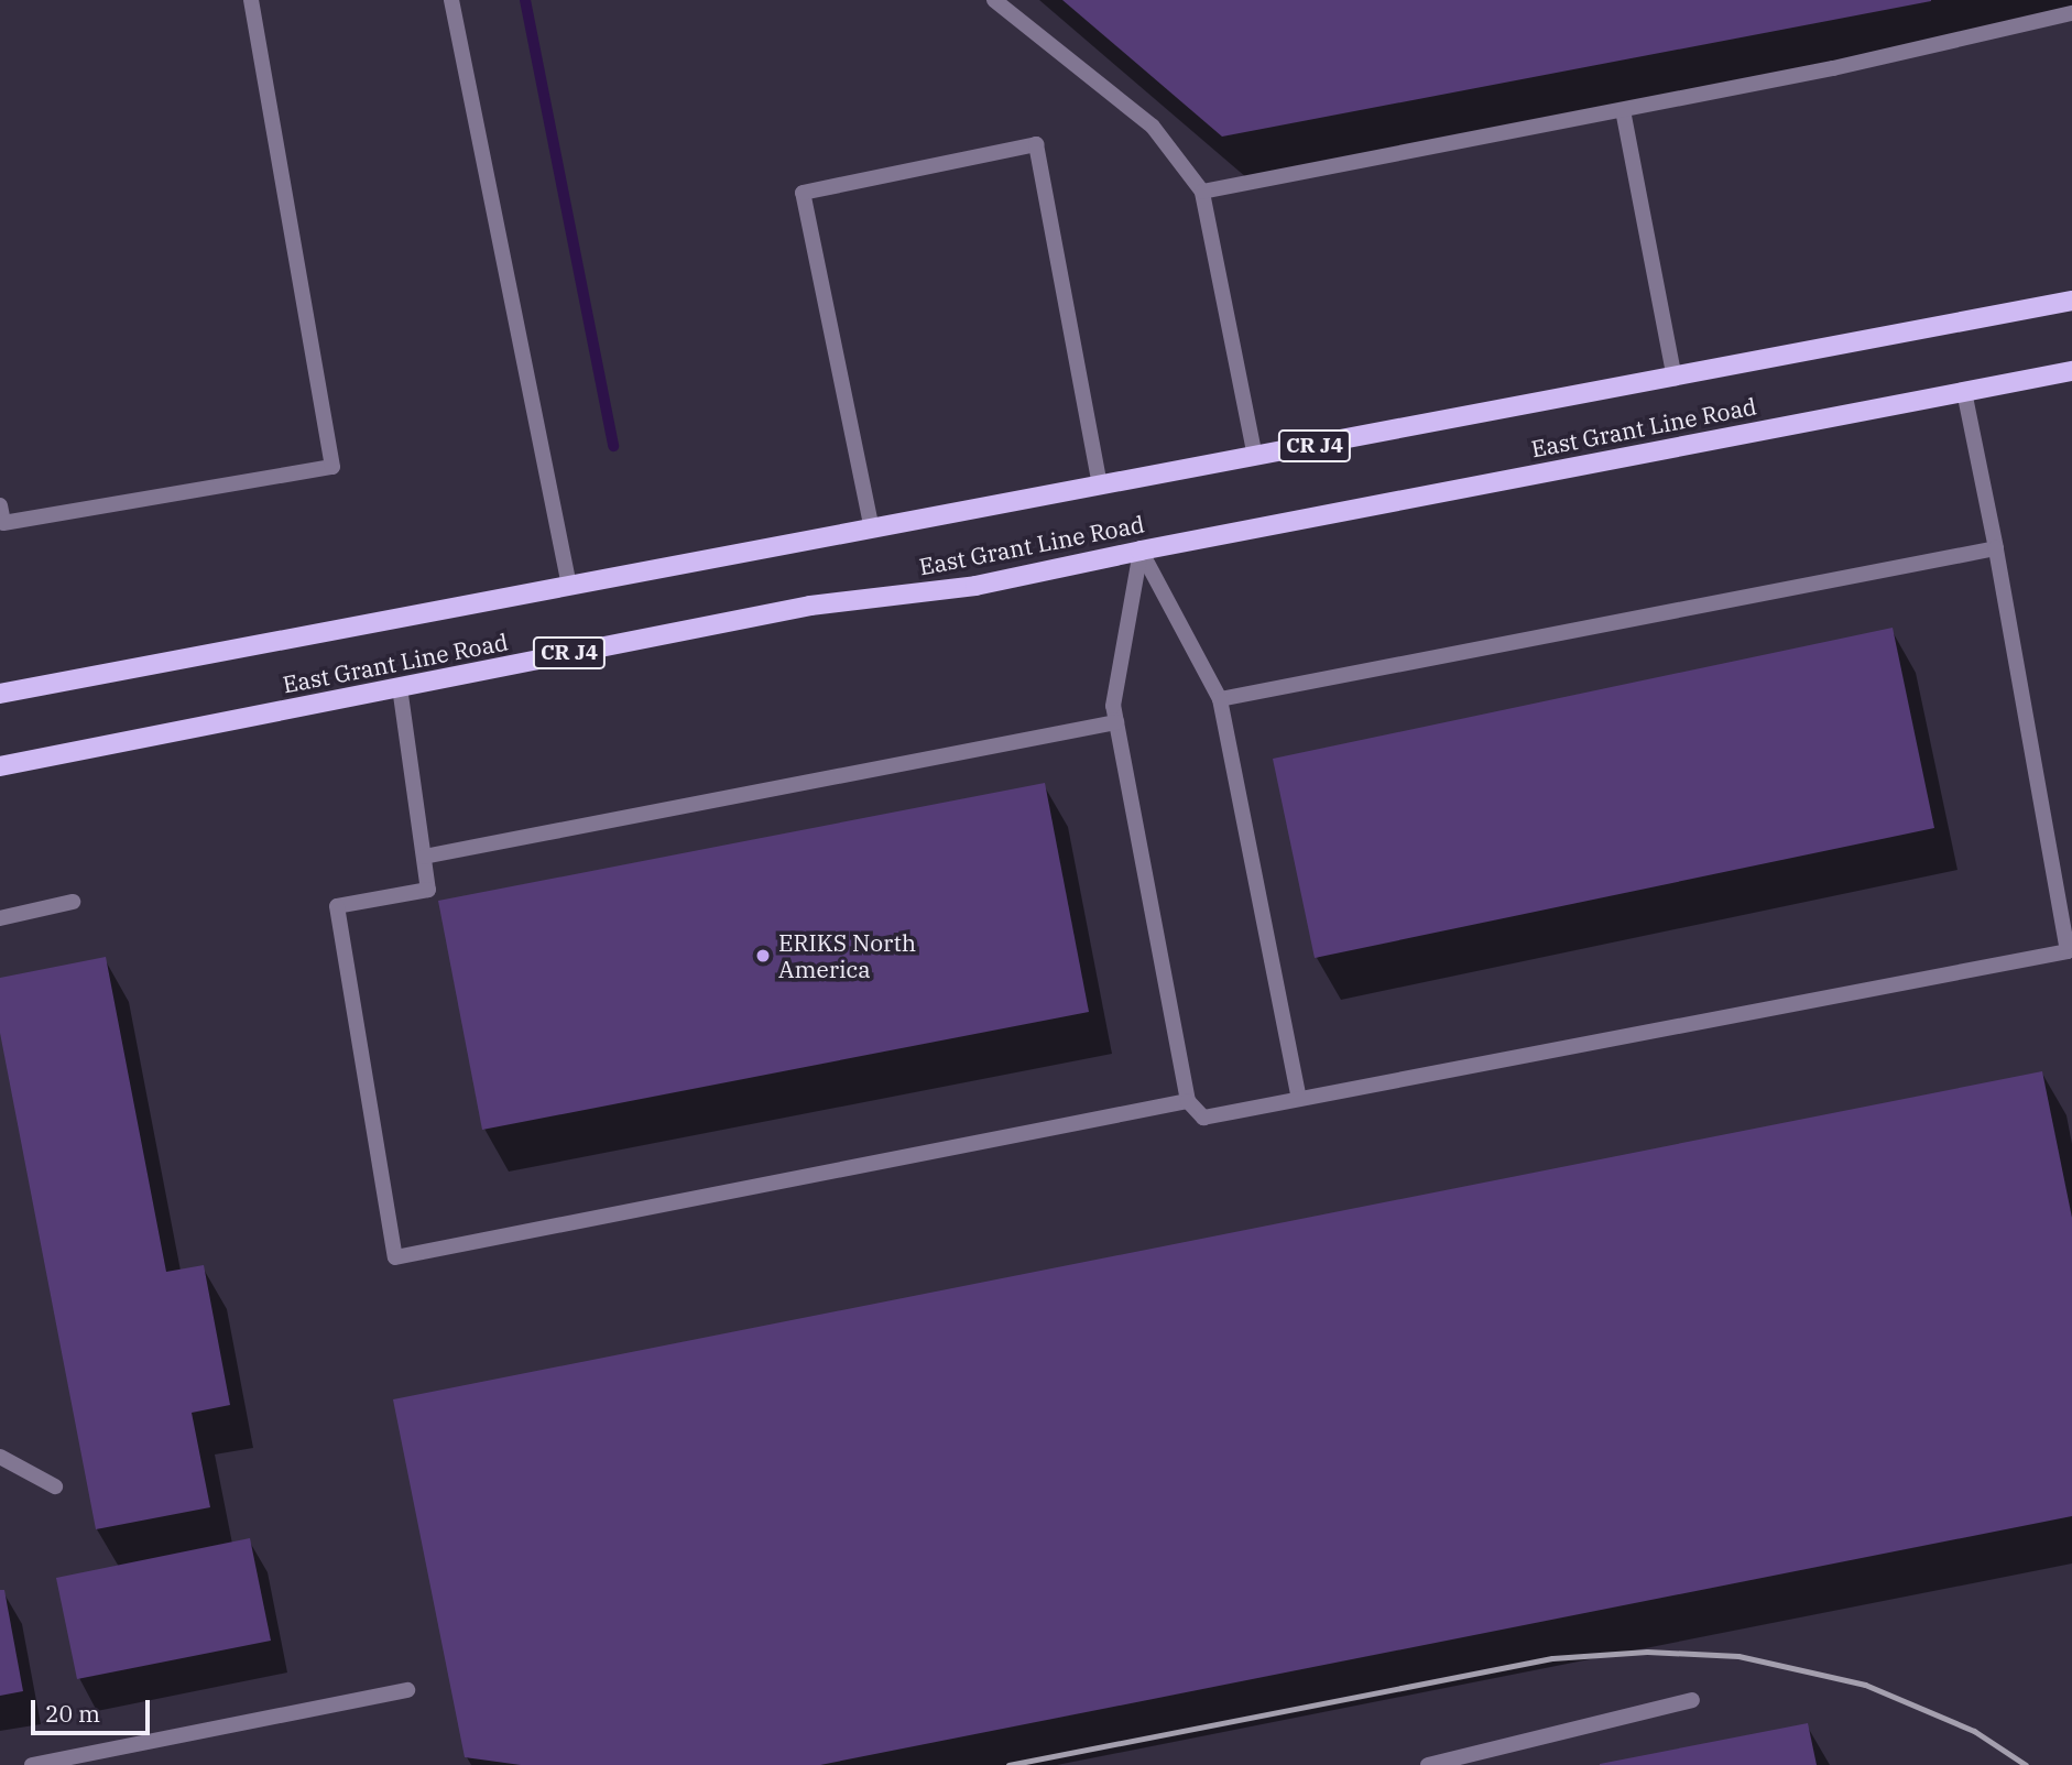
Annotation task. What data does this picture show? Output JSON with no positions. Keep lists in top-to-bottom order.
{
  "streets": {
    "main road": ["East Grant Line Road", "CR J4"]
  },
  "places": ["ERIKS North America"],
  "scale_bar": "20 m"
}
